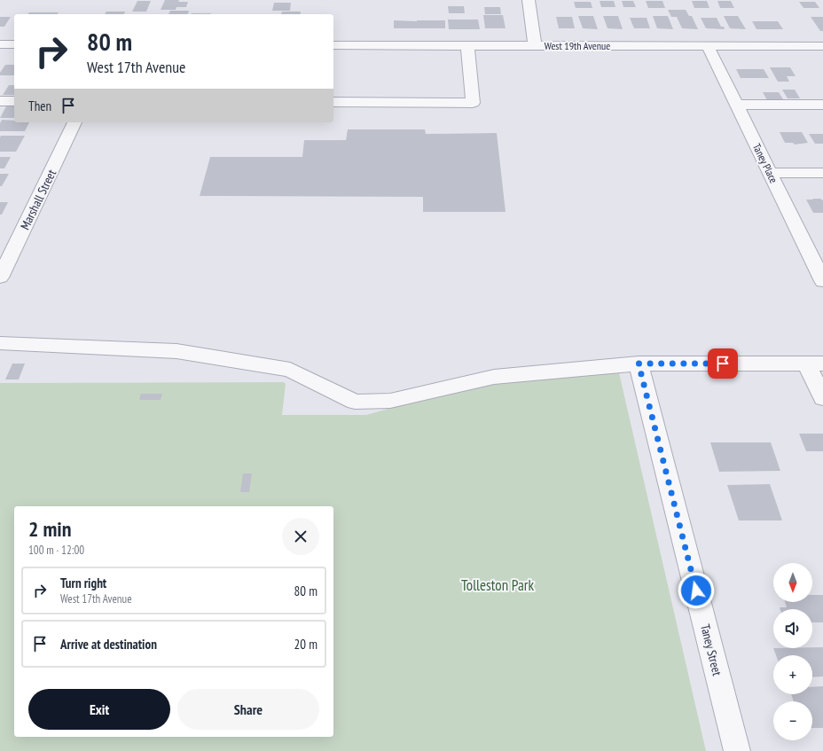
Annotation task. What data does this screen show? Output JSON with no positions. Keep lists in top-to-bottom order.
{
  "streets": {
    "street": [
      "West 19th Avenue",
      "Taney Place",
      "Marshall Street",
      "Taney Street"
    ]
  },
  "crossings": [
    ["West 19th Avenue", "Taney Place"]
  ],
  "parks": ["Tolleston Park"],
  "north": "bottom",
  "page": {
    "turn": ["80 m", "West 17th Avenue"],
    "then": "Then",
    "heading": ["2 min", "100 m · 12:00"],
    "map_buttons": ["+", "−"],
    "list": [
      {
        "name": "Turn right",
        "note": "West 17th Avenue",
        "value": "80 m"
      },
      {
        "name": "Arrive at destination",
        "value": "20 m"
      }
    ],
    "buttons": ["Exit", "Share"]
  }
}
